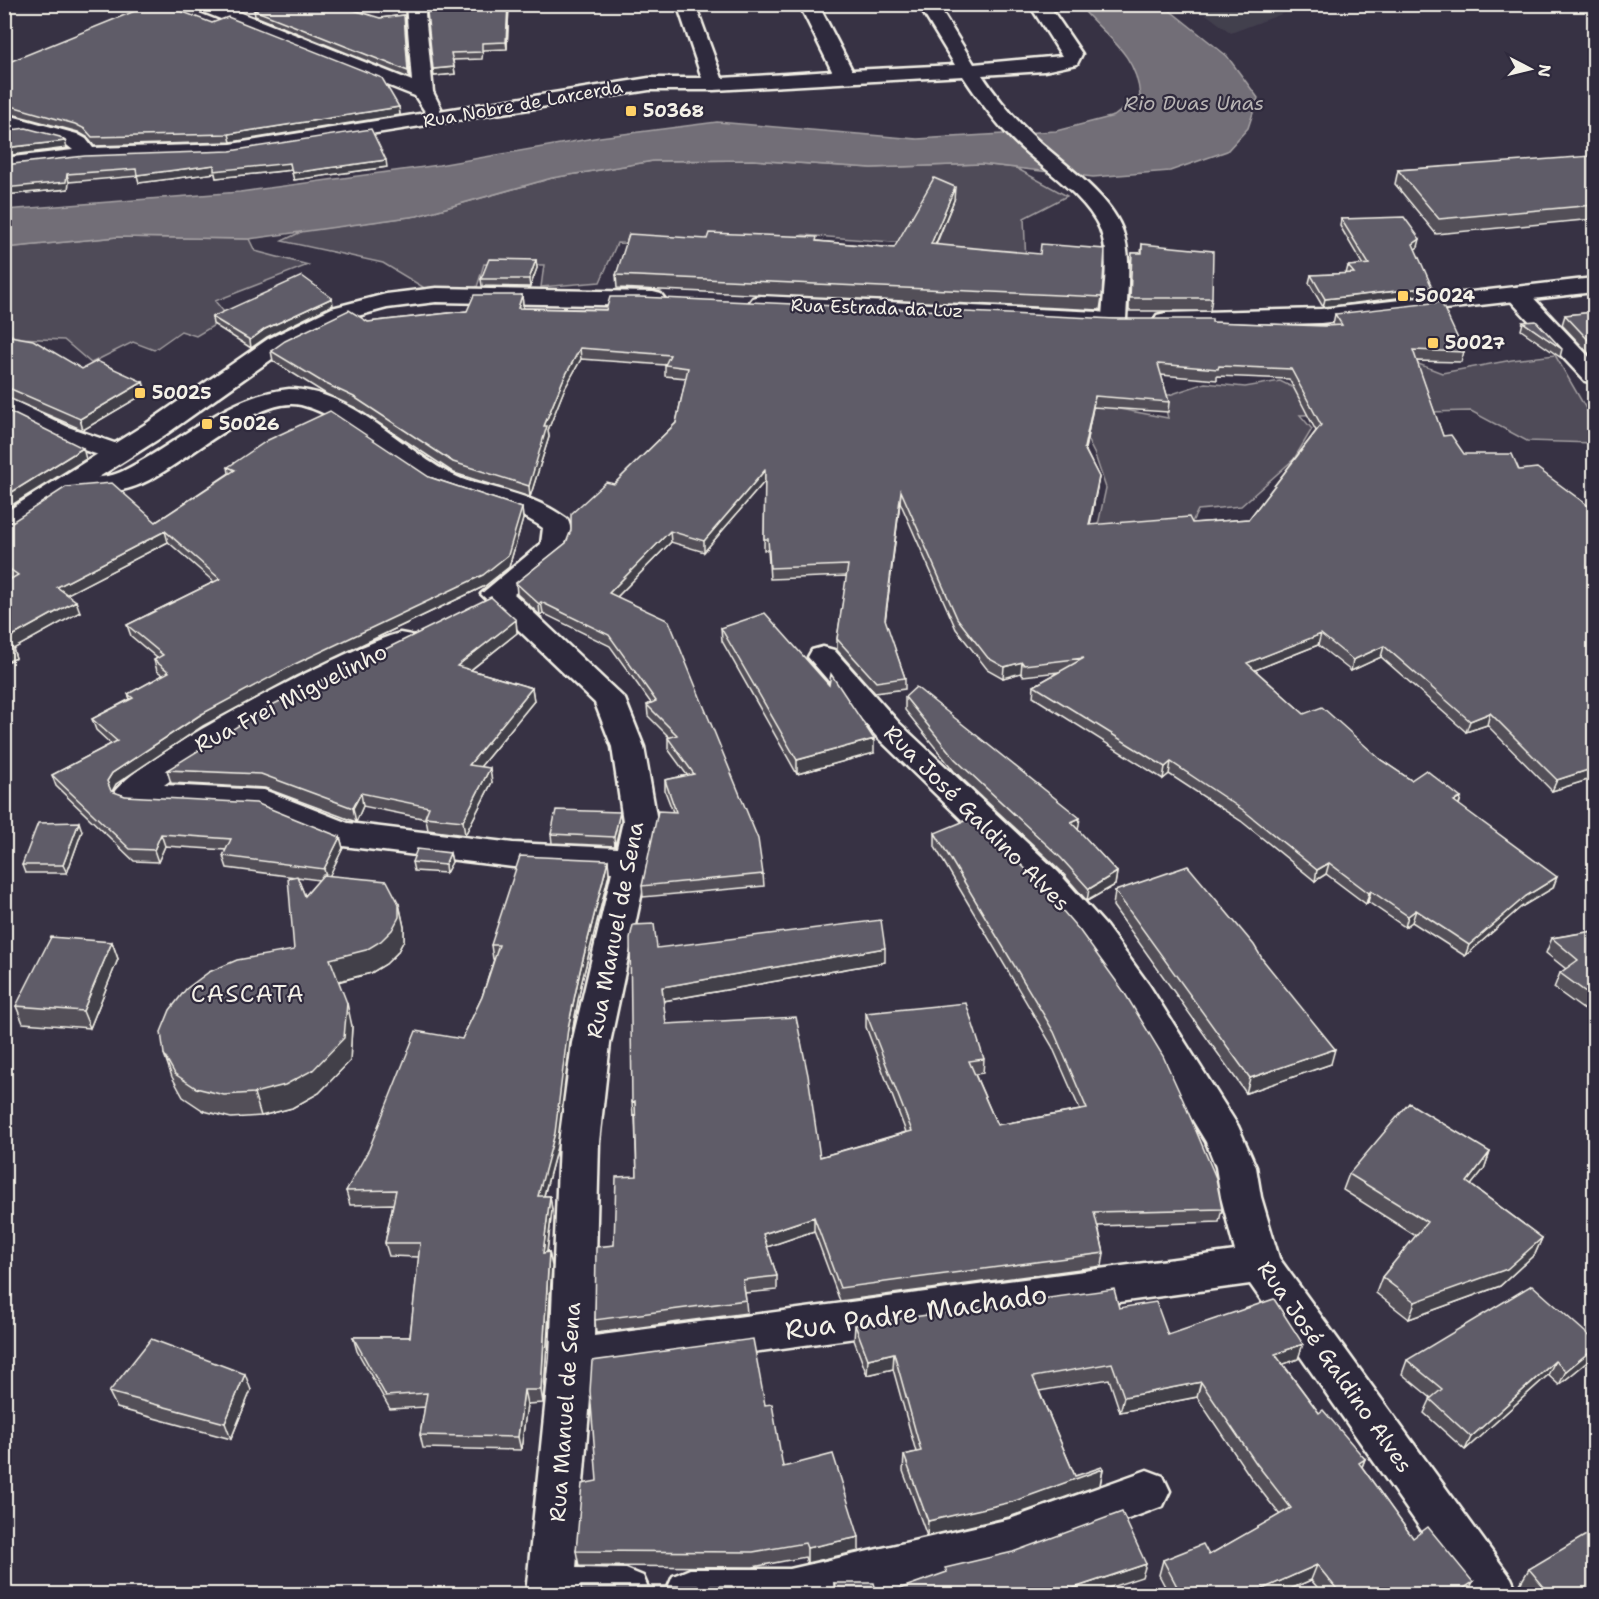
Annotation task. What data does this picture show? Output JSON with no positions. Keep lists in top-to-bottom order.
{
  "streets": {
    "street": [
      "Rua Nobre de Larcerda",
      "Rua Estrada da Luz",
      "Rua Frei Miguelinho",
      "Rua José Galdino Alves",
      "Rua Manuel de Sena",
      "Rua Padre Machado"
    ]
  },
  "crossings": [
    ["Rua Frei Miguelinho", "Rua Manuel de Sena"],
    ["Rua José Galdino Alves", "Rua Padre Machado"],
    ["Rua Manuel de Sena", "Rua Padre Machado"]
  ],
  "districts": ["CASCATA"],
  "water": ["Rio Duas Unas"],
  "places": {
    "transit": [
      "50368",
      "50024",
      "50027",
      "50025",
      "50026"
    ]
  },
  "north": "right"
}
